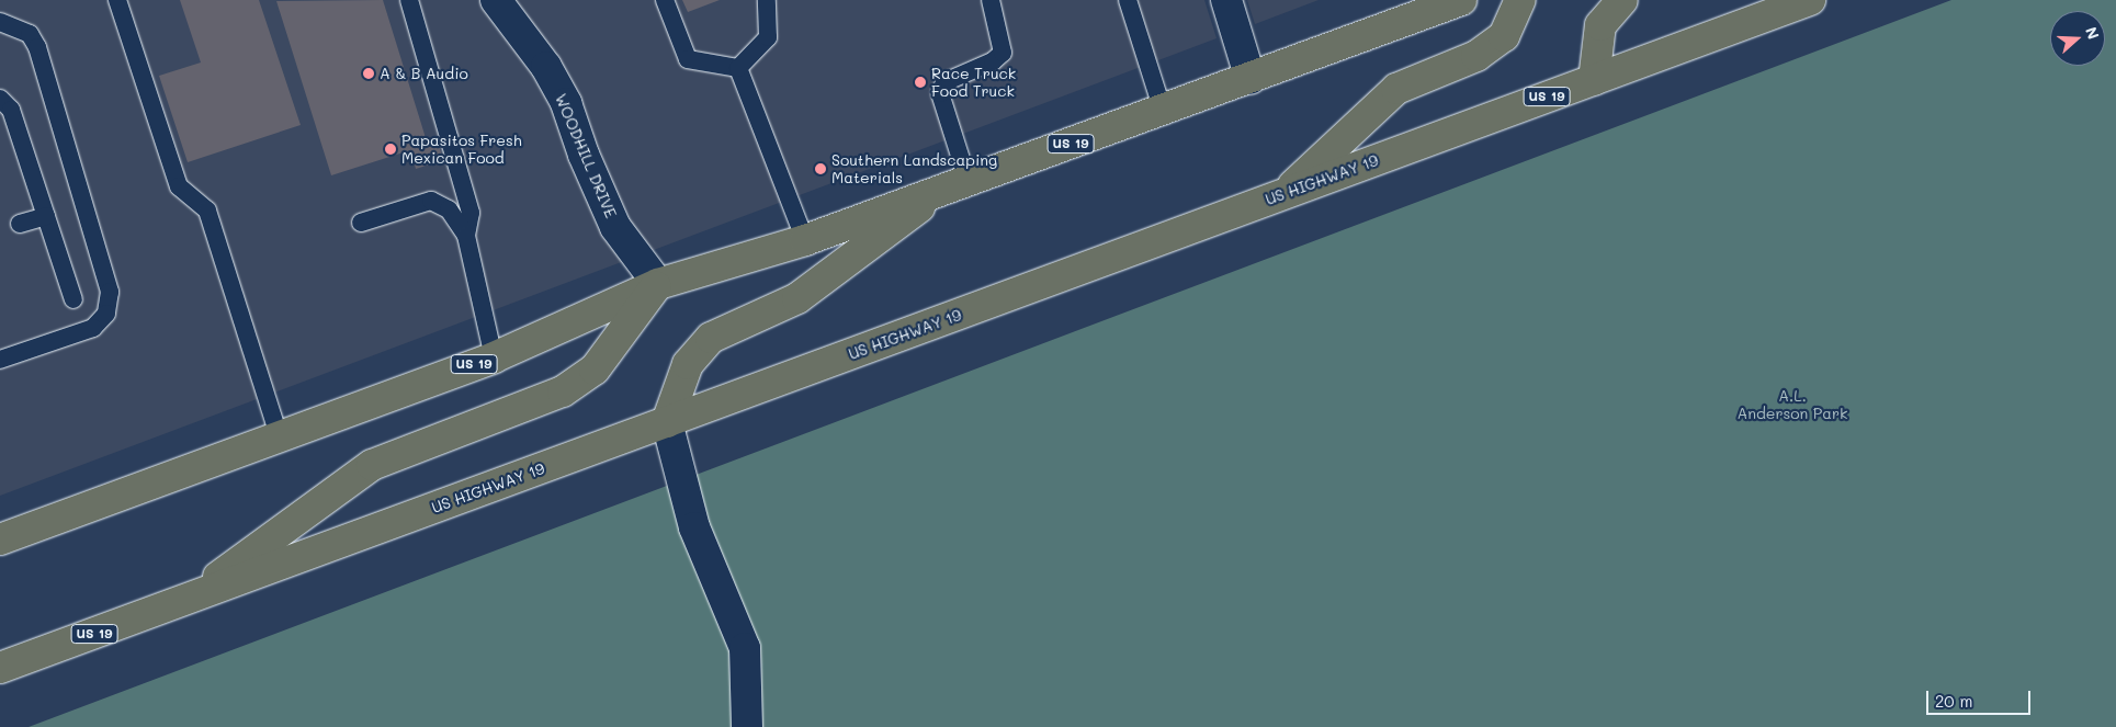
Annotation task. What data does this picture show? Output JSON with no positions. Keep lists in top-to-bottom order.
{
  "streets": {
    "highway": ["US 19", "US HIGHWAY 19"],
    "street": ["WOODHILL DRIVE"]
  },
  "crossings": [
    ["US 19", "WOODHILL DRIVE"]
  ],
  "parks": ["A.L. Anderson Park"],
  "places": [
    "A & B Audio",
    "Race Truck Food Truck",
    "Papasitos Fresh Mexican Food",
    "Southern Landscaping Materials"
  ],
  "scale_bar": "20 m",
  "north": "right"
}
